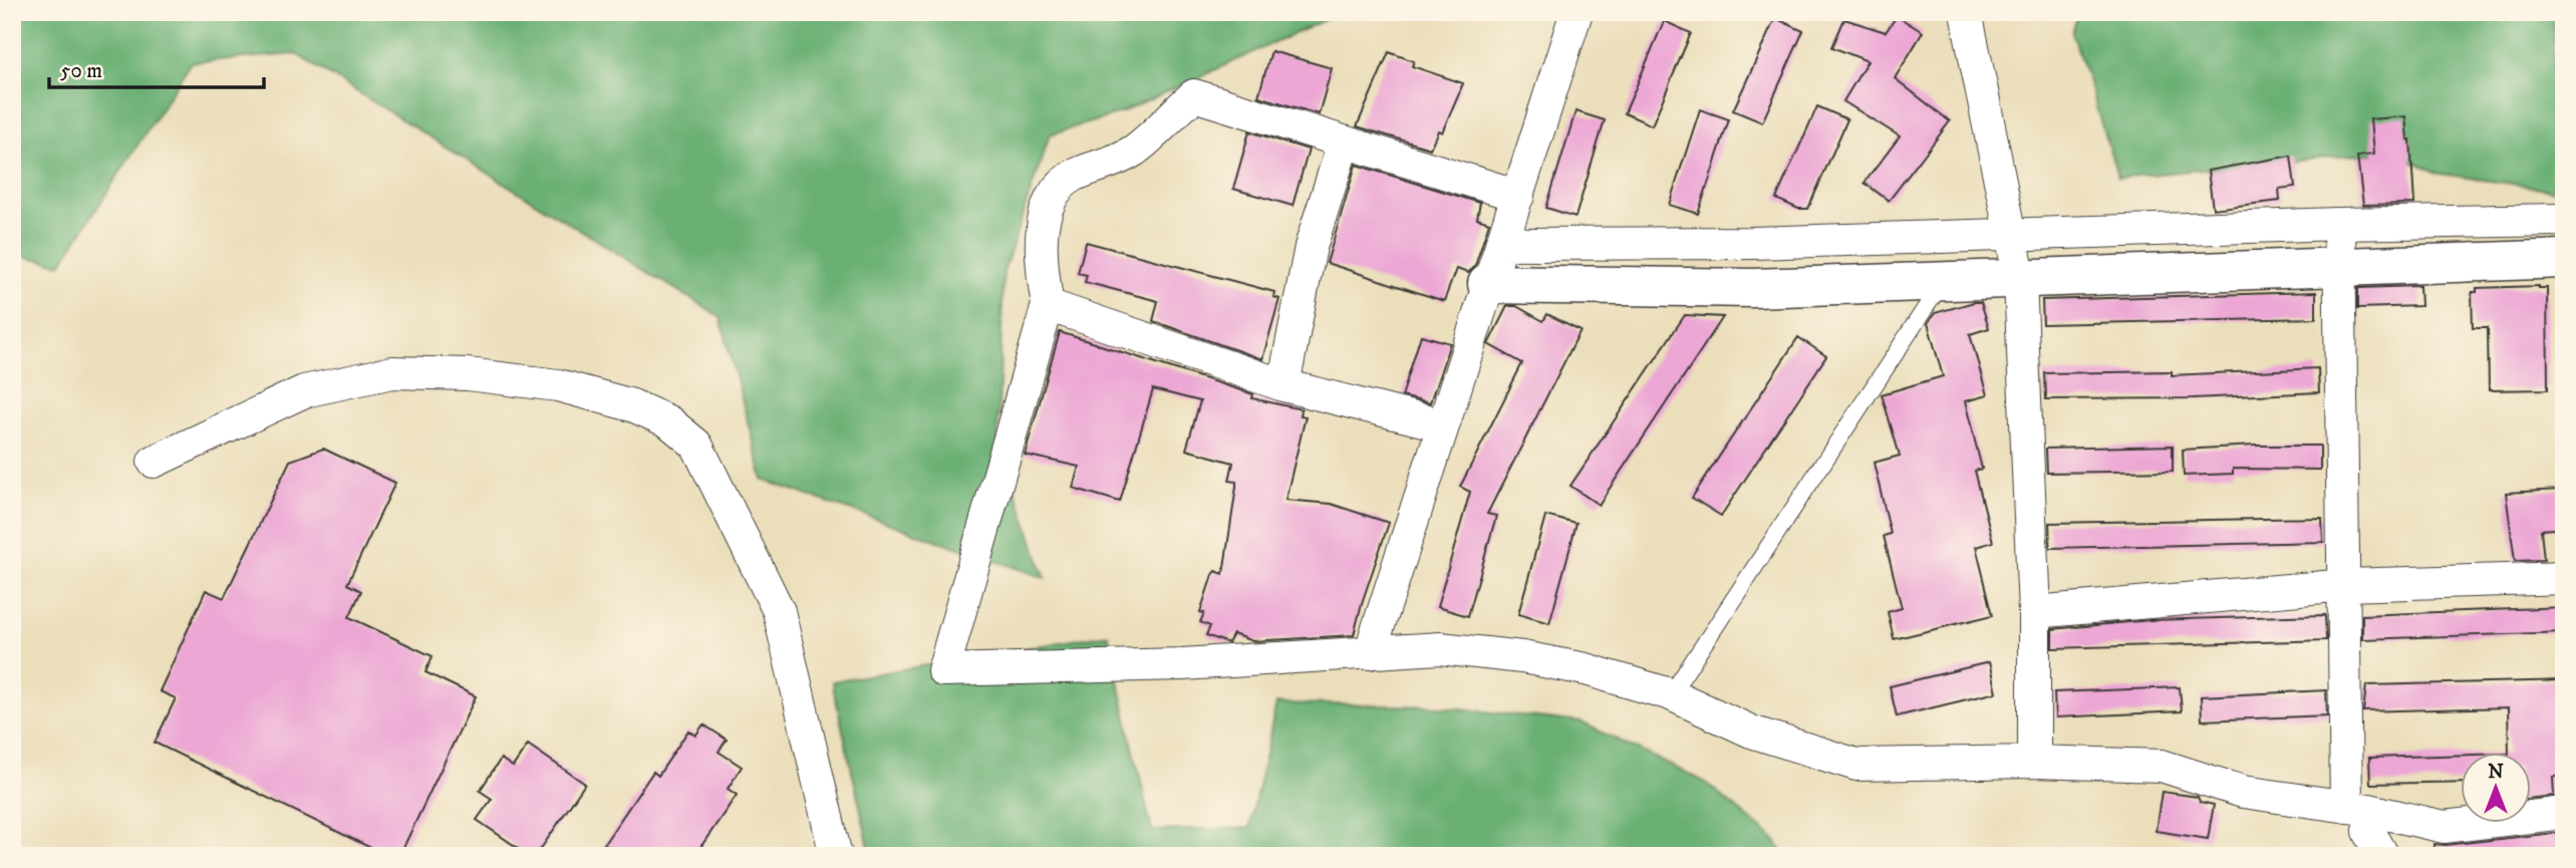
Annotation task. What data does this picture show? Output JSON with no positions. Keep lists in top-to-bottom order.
{
  "scale_bar": "50 m",
  "north": "top"
}
